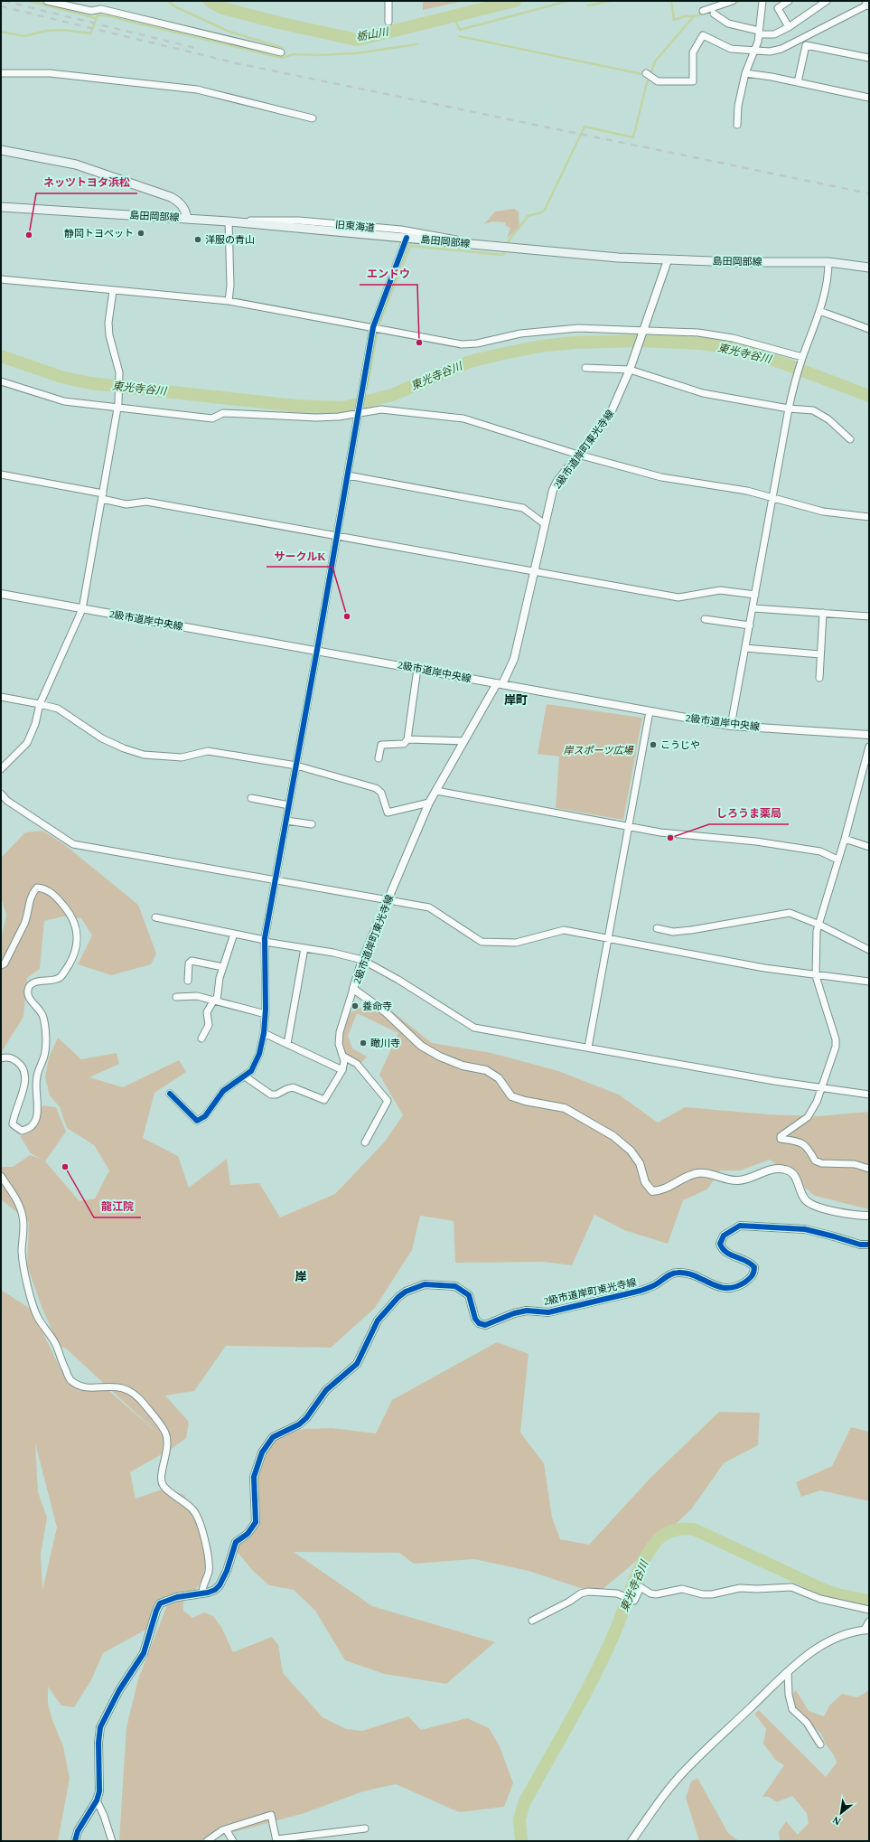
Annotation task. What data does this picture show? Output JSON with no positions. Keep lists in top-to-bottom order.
{
  "streets": {
    "main road": ["島田岡部線"],
    "street": ["旧東海道", "2級市道岸町東光寺線", "2級市道岸中央線"]
  },
  "crossings": [
    ["島田岡部線", "旧東海道"],
    ["島田岡部線", "2級市道岸町東光寺線"],
    ["2級市道岸町東光寺線", "2級市道岸中央線"]
  ],
  "districts": ["岸町", "岸"],
  "water": ["栃山川", "東光寺谷川"],
  "parks": ["岸スポーツ広場"],
  "places": [
    "静岡トヨペット",
    "ネッツトヨタ浜松",
    "洋服の青山",
    "エンドウ",
    "サークルK",
    "こうじや",
    "しろうま薬局",
    "養命寺",
    "瞰川寺",
    "龍江院"
  ],
  "north": "bottom left"
}
